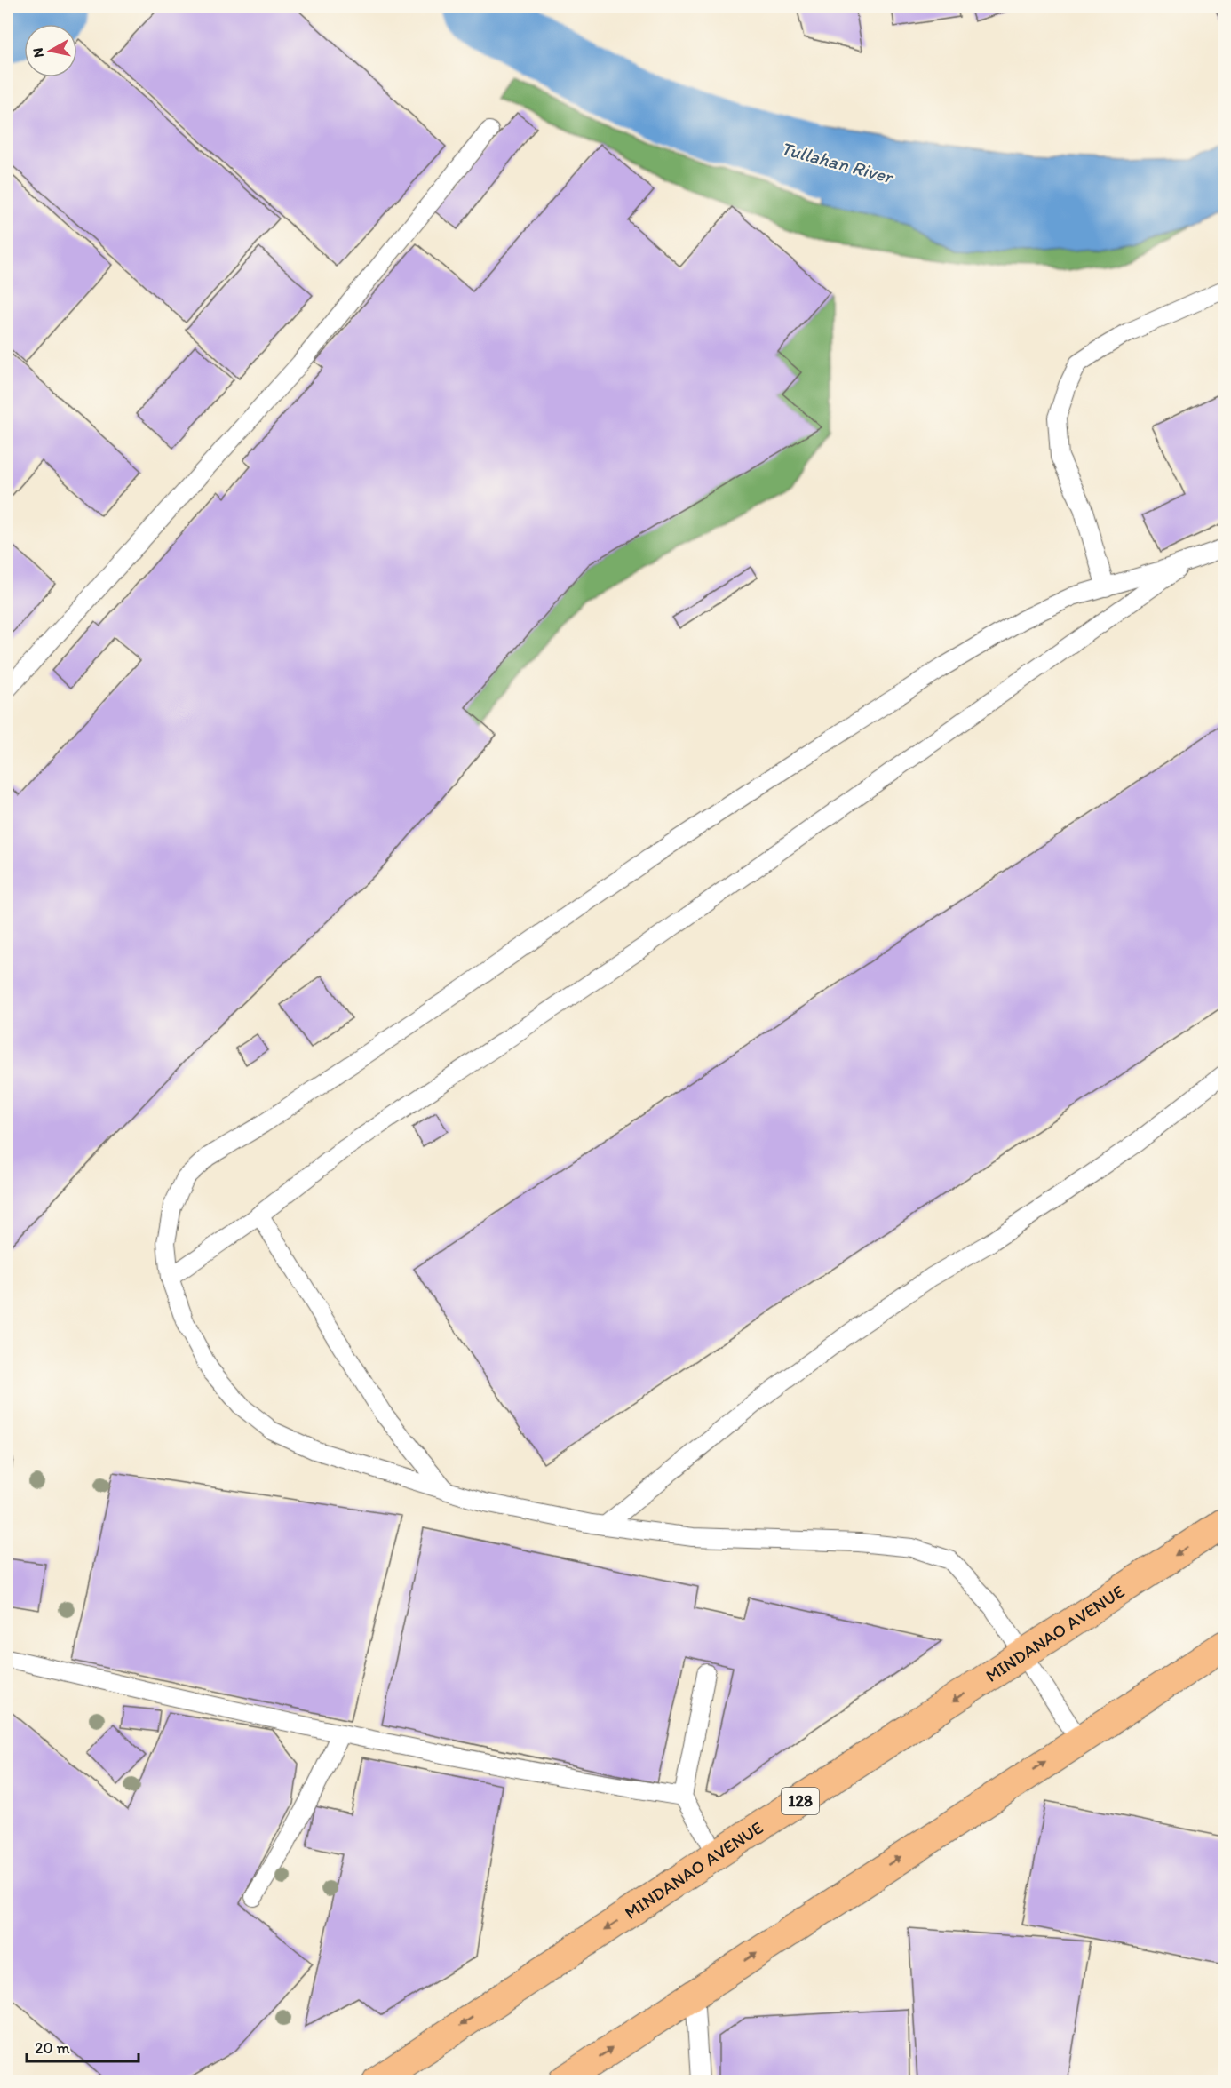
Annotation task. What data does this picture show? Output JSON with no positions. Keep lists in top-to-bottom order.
{
  "streets": {
    "main road": ["MINDANAO AVENUE", "128"]
  },
  "water": ["Tullahan River"],
  "scale_bar": "20 m",
  "north": "left"
}
